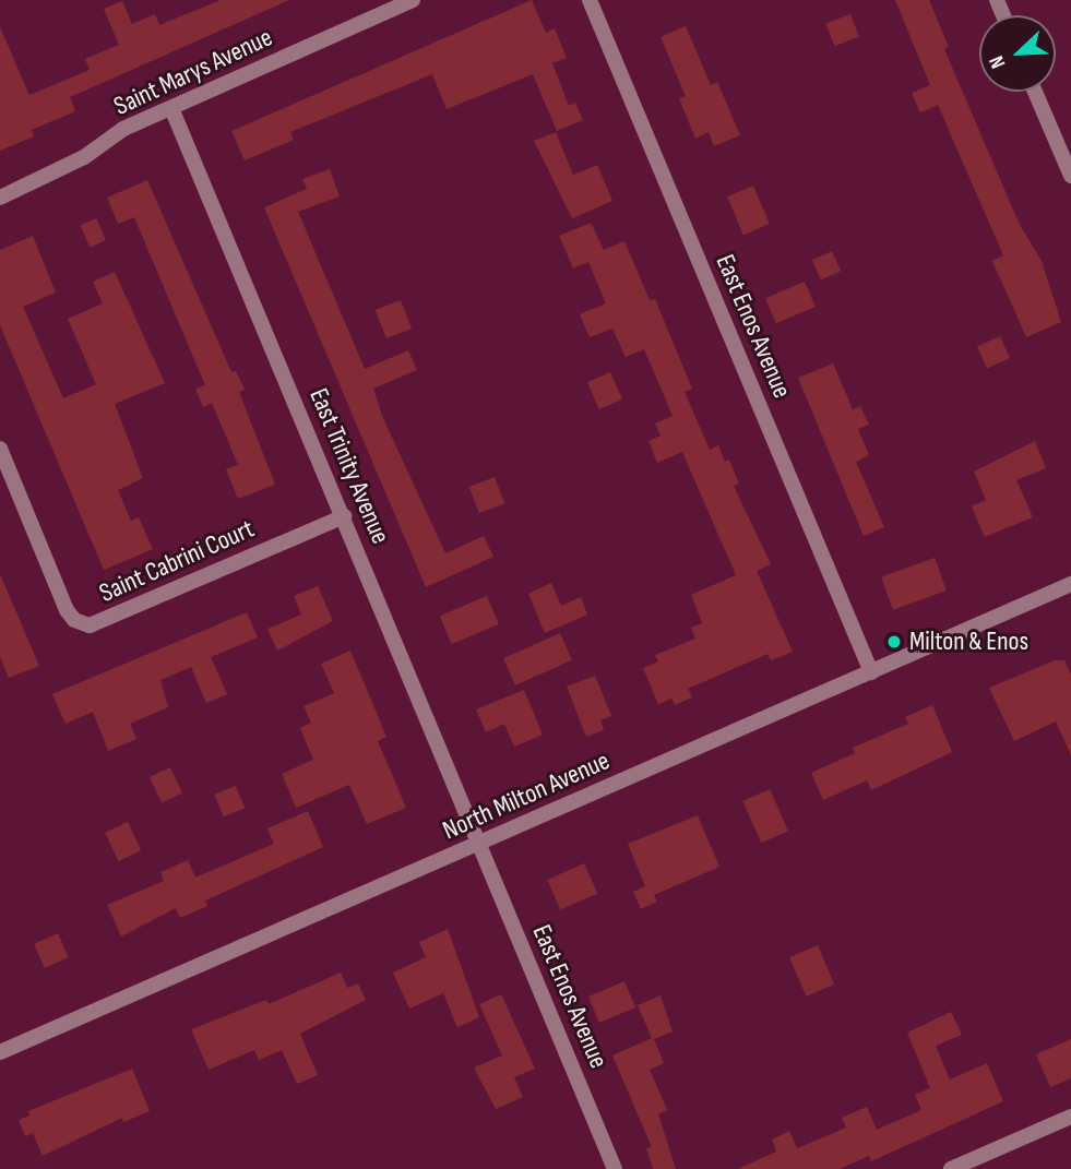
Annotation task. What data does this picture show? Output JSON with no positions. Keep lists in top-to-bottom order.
{
  "streets": {
    "street": [
      "Saint Marys Avenue",
      "East Enos Avenue",
      "East Trinity Avenue",
      "Saint Cabrini Court",
      "North Milton Avenue"
    ]
  },
  "crossings": [
    ["Saint Marys Avenue", "East Trinity Avenue"],
    ["East Enos Avenue", "East Trinity Avenue"],
    ["East Enos Avenue", "North Milton Avenue"],
    ["East Trinity Avenue", "Saint Cabrini Court"],
    ["East Trinity Avenue", "North Milton Avenue"]
  ],
  "places": ["Milton & Enos"],
  "north": "bottom left"
}
